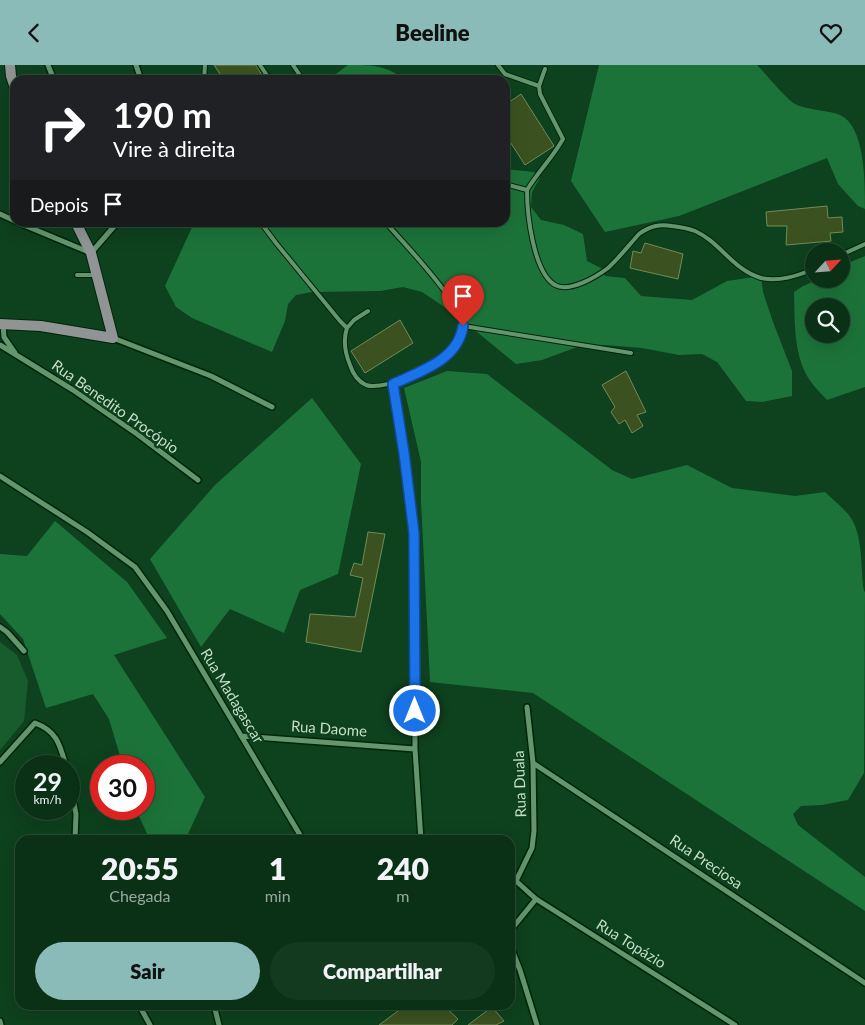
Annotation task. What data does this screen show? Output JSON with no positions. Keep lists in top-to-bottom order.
{
  "streets": {
    "street": [
      "Rua Benedito Procópio",
      "Rua Madagascar",
      "Rua Daome",
      "Rua Duala",
      "Rua Preciosa",
      "Rua Topázio"
    ]
  },
  "crossings": [
    ["Rua Madagascar", "Rua Daome"],
    ["Rua Duala", "Rua Preciosa"],
    ["Rua Duala", "Rua Topázio"]
  ],
  "north": "top right",
  "page": {
    "header": "Beeline",
    "turn": ["190 m", "Vire à direita"],
    "then": "Depois",
    "speed": "29 km/h",
    "limit": "30",
    "eta": [
      "20:55",
      "Chegada",
      "1",
      "min",
      "240",
      "m"
    ],
    "buttons": ["Sair", "Compartilhar"]
  }
}
